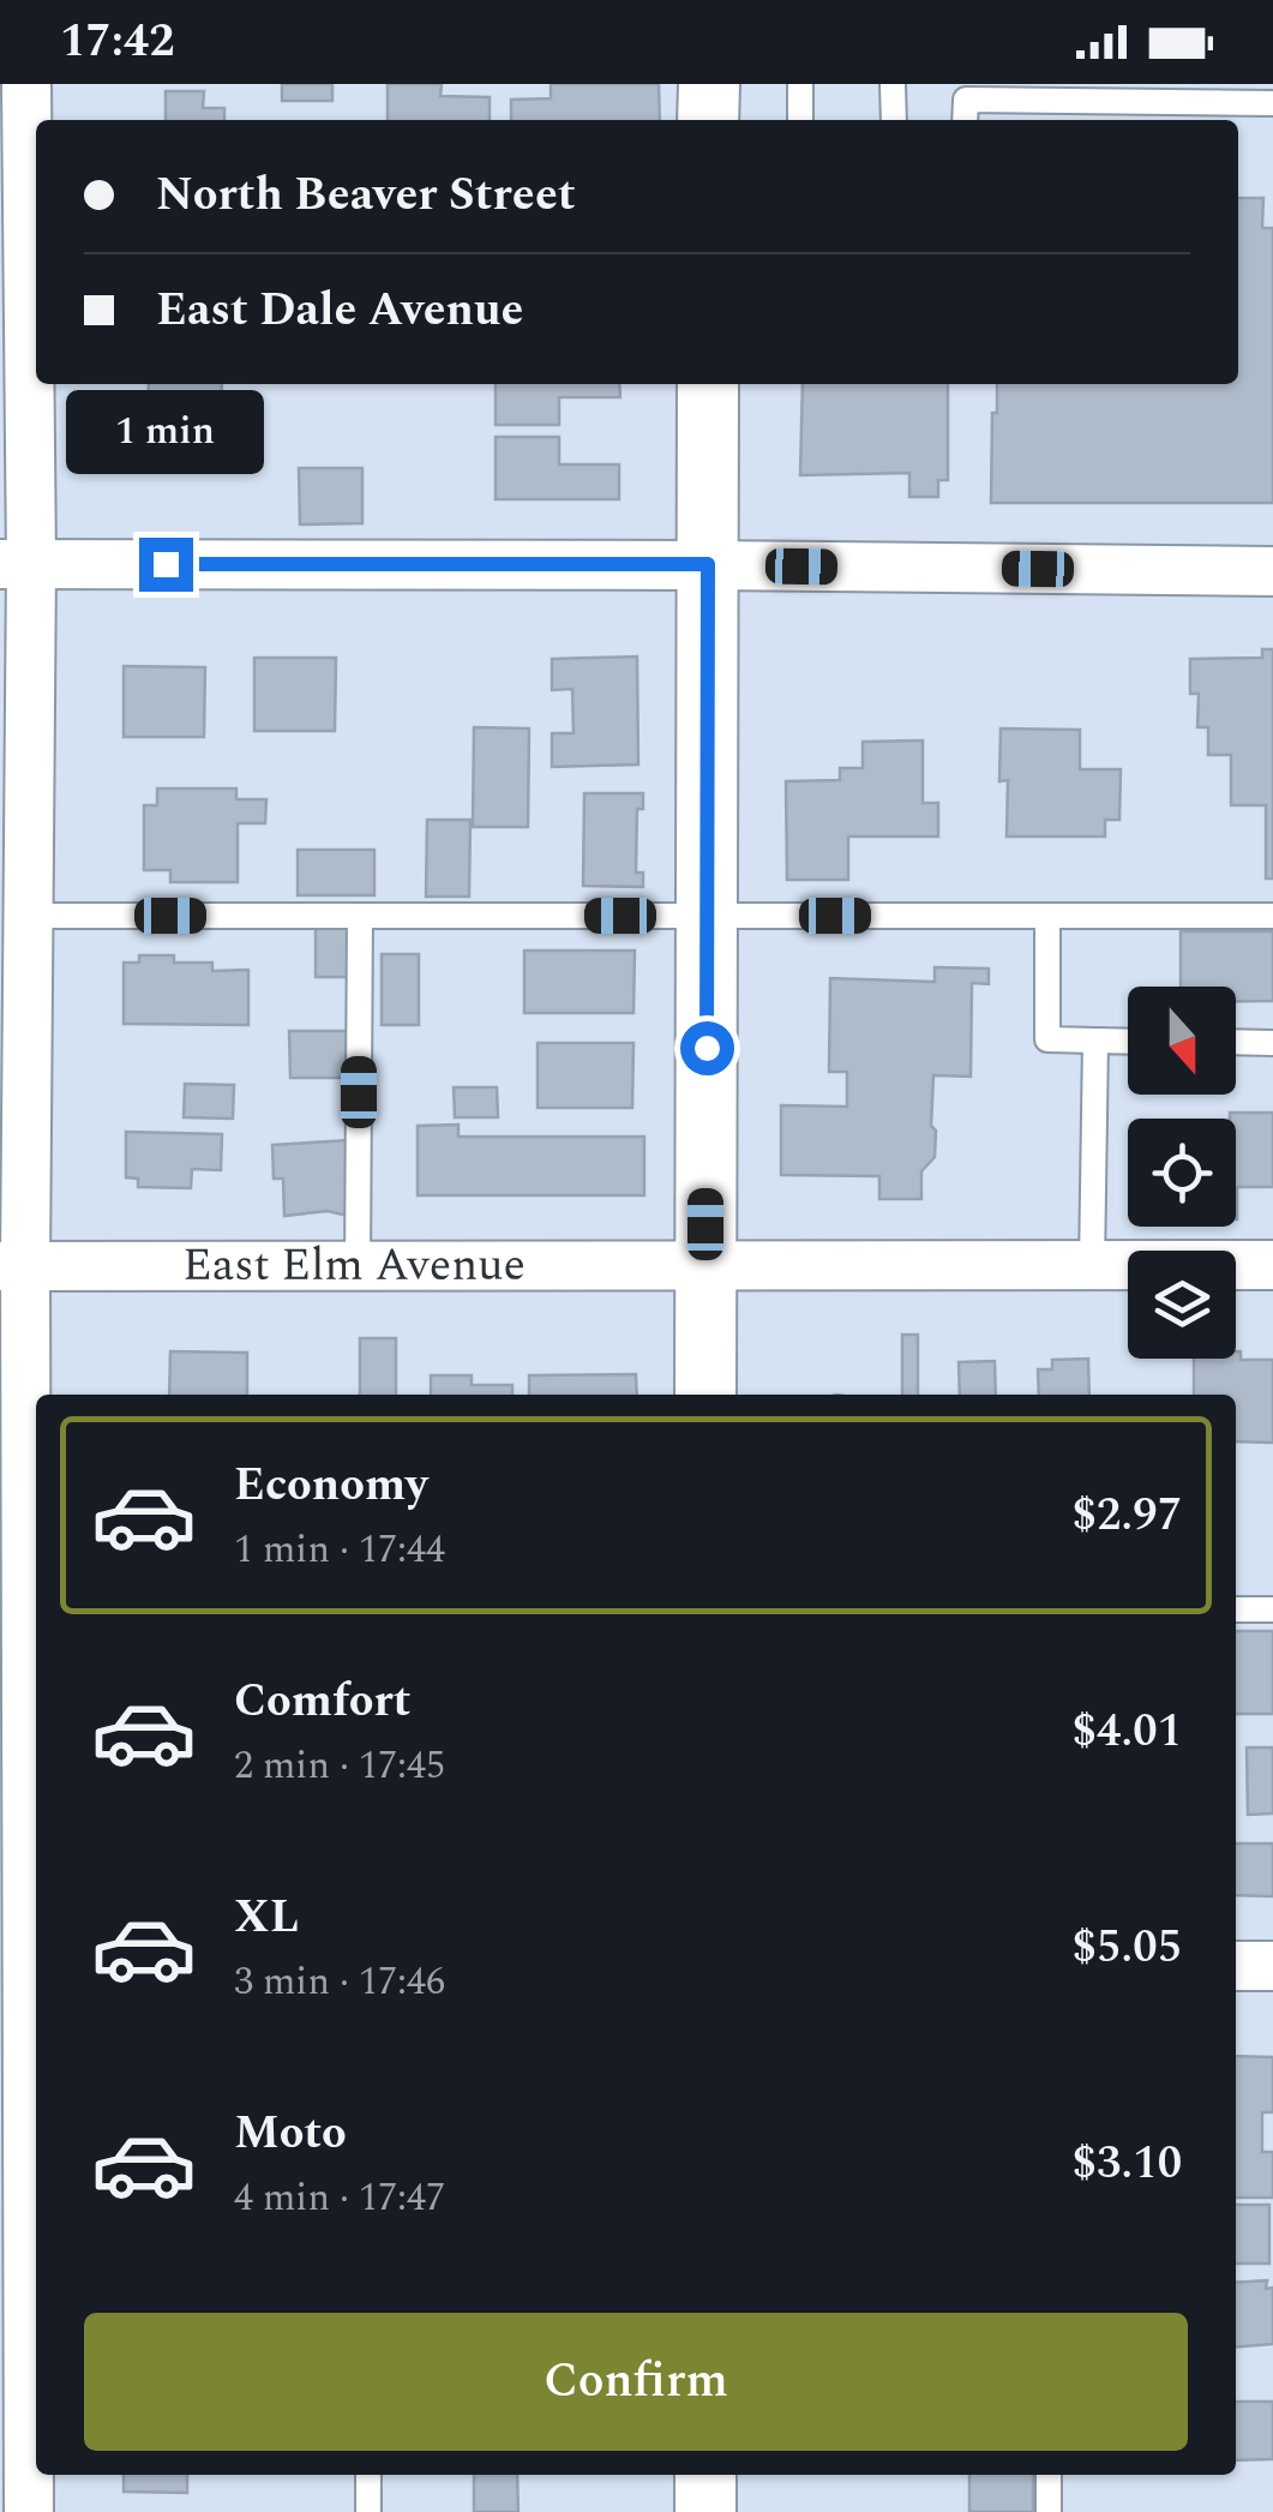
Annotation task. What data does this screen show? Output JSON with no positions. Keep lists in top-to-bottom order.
{
  "streets": {
    "street": ["East Elm Avenue"]
  },
  "north": "bottom",
  "page": {
    "status": "17:42",
    "banner": ["North Beaver Street", "East Dale Avenue"],
    "bubble": "1 min",
    "list": [
      {
        "name": "Economy",
        "note": "1 min · 17:44",
        "value": "$2.97"
      },
      {
        "name": "Comfort",
        "note": "2 min · 17:45",
        "value": "$4.01"
      },
      {
        "name": "XL",
        "note": "3 min · 17:46",
        "value": "$5.05"
      },
      {
        "name": "Moto",
        "note": "4 min · 17:47",
        "value": "$3.10"
      }
    ],
    "buttons": "Confirm"
  }
}
